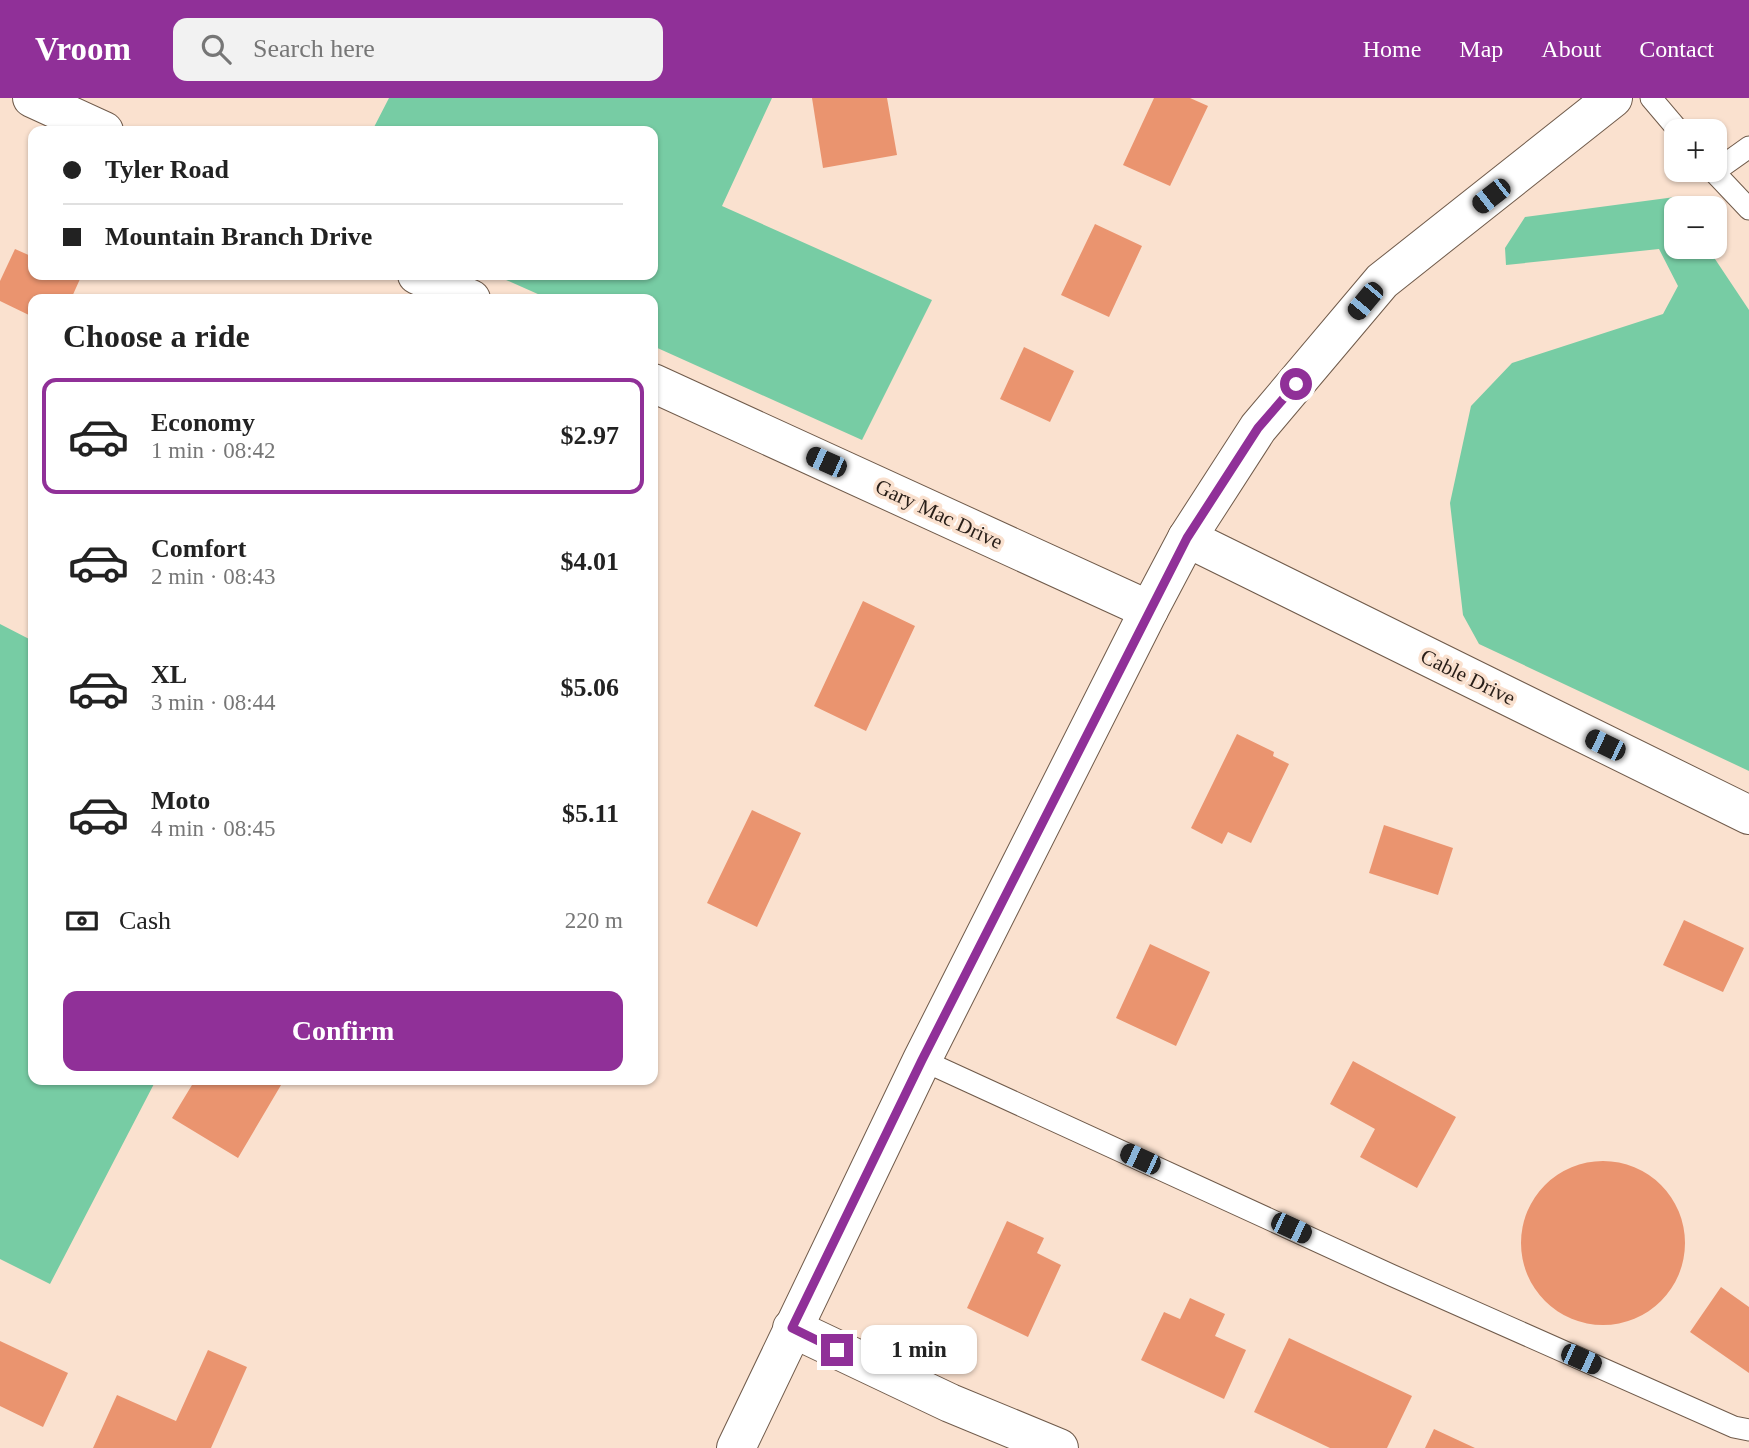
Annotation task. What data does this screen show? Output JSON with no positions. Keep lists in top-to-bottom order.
{
  "streets": {
    "street": ["Gary Mac Drive", "Cable Drive"]
  },
  "page": {
    "header": "Vroom",
    "search": "Search here",
    "nav": [
      "Home",
      "Map",
      "About",
      "Contact"
    ],
    "map_buttons": ["+", "−"],
    "banner": ["Tyler Road", "Mountain Branch Drive"],
    "heading": "Choose a ride",
    "list": [
      {
        "name": "Economy",
        "note": "1 min · 08:42",
        "value": "$2.97"
      },
      {
        "name": "Comfort",
        "note": "2 min · 08:43",
        "value": "$4.01"
      },
      {
        "name": "XL",
        "note": "3 min · 08:44",
        "value": "$5.06"
      },
      {
        "name": "Moto",
        "note": "4 min · 08:45",
        "value": "$5.11"
      }
    ],
    "pay": ["Cash", "220 m"],
    "buttons": "Confirm",
    "bubble": "1 min"
  }
}
